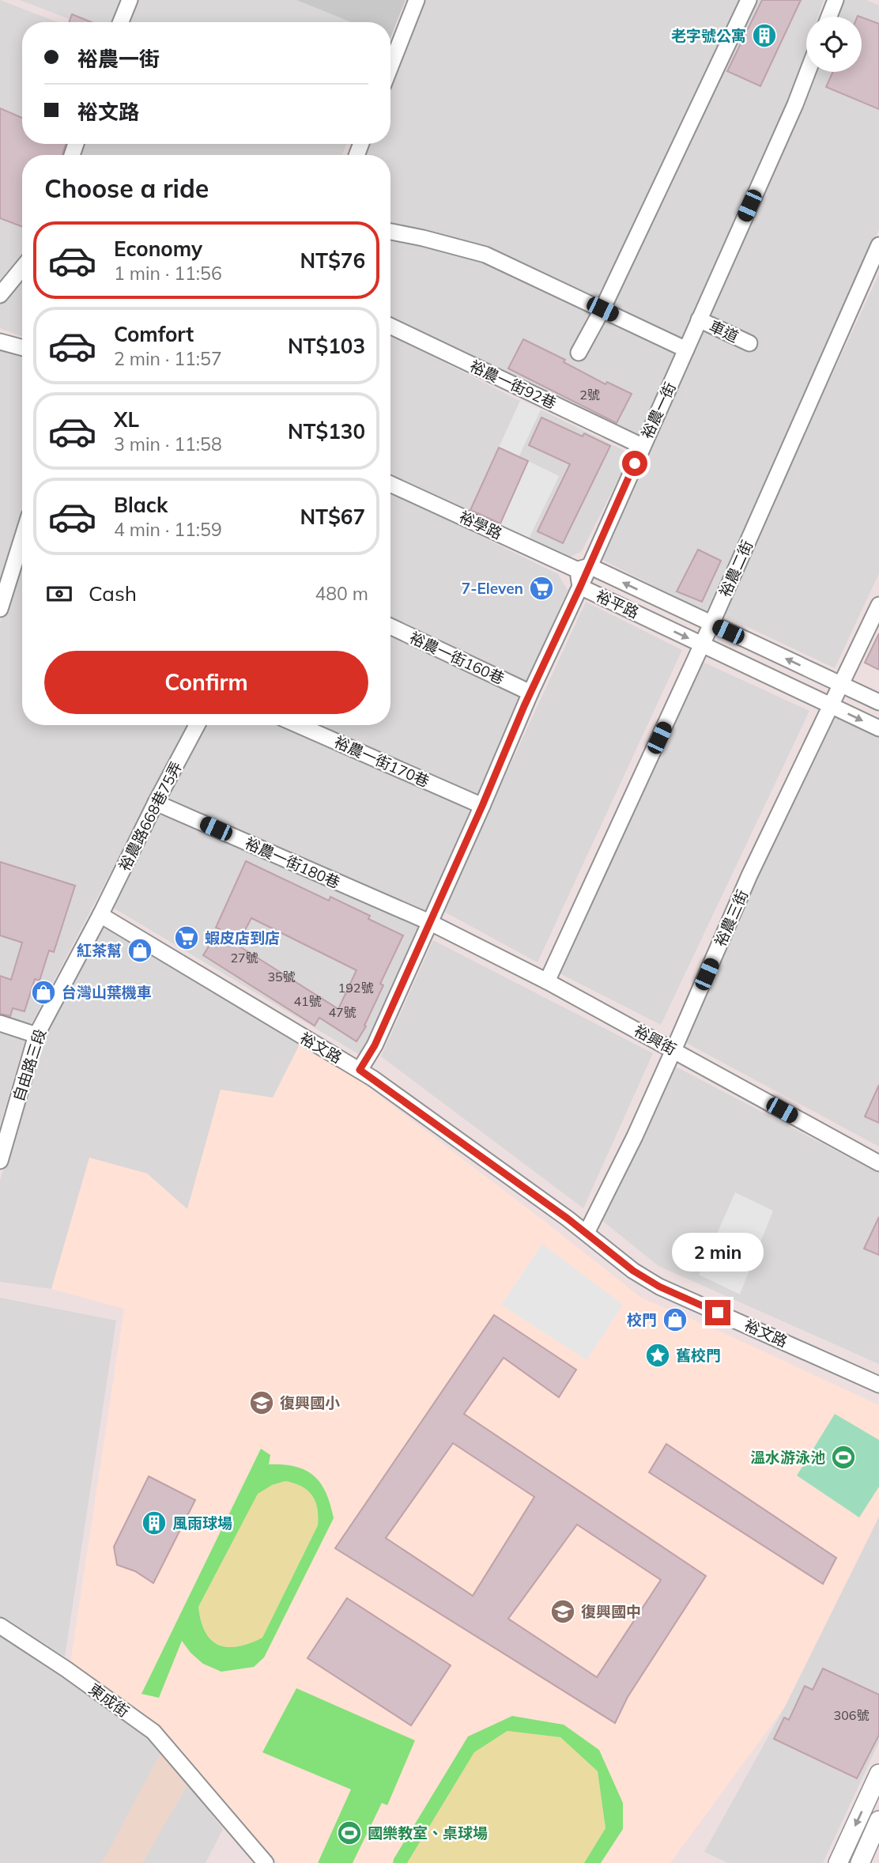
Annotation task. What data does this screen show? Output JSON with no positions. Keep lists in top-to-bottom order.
{
  "streets": {
    "street": [
      "車道",
      "裕農一街92巷",
      "裕農一街",
      "裕學路",
      "裕農二街",
      "裕平路",
      "裕農一街160巷",
      "裕農一街170巷",
      "裕農路668巷75弄",
      "裕農一街180巷",
      "裕農三街",
      "裕興街",
      "裕文路",
      "自由路三段",
      "東成街"
    ]
  },
  "crossings": [
    ["車道", "裕農一街"],
    ["裕農一街92巷", "裕農一街"],
    ["裕農一街", "裕學路"],
    ["裕農一街", "裕平路"],
    ["裕學路", "裕平路"],
    ["裕農二街", "裕平路"],
    ["裕農二街", "裕興街"],
    ["裕平路", "裕農三街"],
    ["裕農路668巷75弄", "裕農一街180巷"],
    ["裕農路668巷75弄", "裕文路"],
    ["裕農路668巷75弄", "自由路三段"],
    ["裕農一街180巷", "裕興街"],
    ["裕農三街", "裕興街"],
    ["裕農三街", "裕文路"],
    ["裕文路", "自由路三段"]
  ],
  "places": {
    "building": ["老字號公寓", "風雨球場"],
    "supermarket": ["7-Eleven", "蝦皮店到店"],
    "shop": ["紅茶幫", "台灣山葉機車", "校門"],
    "place": ["舊校門"],
    "school or university": ["復興國小", "復興國中"],
    "sports": ["溫水游泳池", "國樂教室、桌球場"]
  },
  "house_numbers": [
    "2號",
    "27號",
    "35號",
    "192號",
    "41號",
    "47號",
    "306號"
  ],
  "page": {
    "banner": ["裕農一街", "裕文路"],
    "heading": "Choose a ride",
    "list": [
      {
        "name": "Economy",
        "note": "1 min · 11:56",
        "value": "NT$76"
      },
      {
        "name": "Comfort",
        "note": "2 min · 11:57",
        "value": "NT$103"
      },
      {
        "name": "XL",
        "note": "3 min · 11:58",
        "value": "NT$130"
      },
      {
        "name": "Black",
        "note": "4 min · 11:59",
        "value": "NT$67"
      }
    ],
    "pay": ["Cash", "480 m"],
    "buttons": "Confirm",
    "bubble": "2 min"
  }
}
